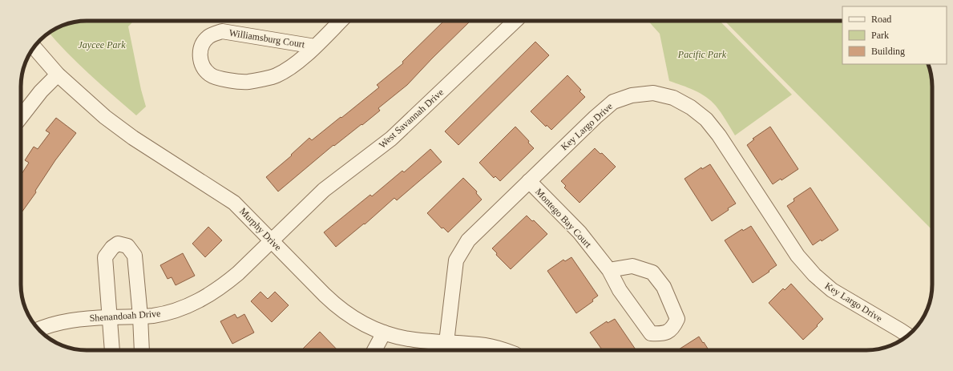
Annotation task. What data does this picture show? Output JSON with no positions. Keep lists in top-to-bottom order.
{
  "streets": {
    "street": [
      "Williamsburg Court",
      "West Savannah Drive",
      "Key Largo Drive",
      "Montego Bay Court",
      "Murphy Drive",
      "Shenandoah Drive"
    ]
  },
  "crossings": [
    ["West Savannah Drive", "Murphy Drive"],
    ["West Savannah Drive", "Shenandoah Drive"],
    ["Key Largo Drive", "Montego Bay Court"],
    ["Key Largo Drive", "Murphy Drive"],
    ["Murphy Drive", "Shenandoah Drive"]
  ],
  "parks": ["Jaycee Park", "Pacific Park"],
  "legend": ["Road", "Park", "Building"]
}
